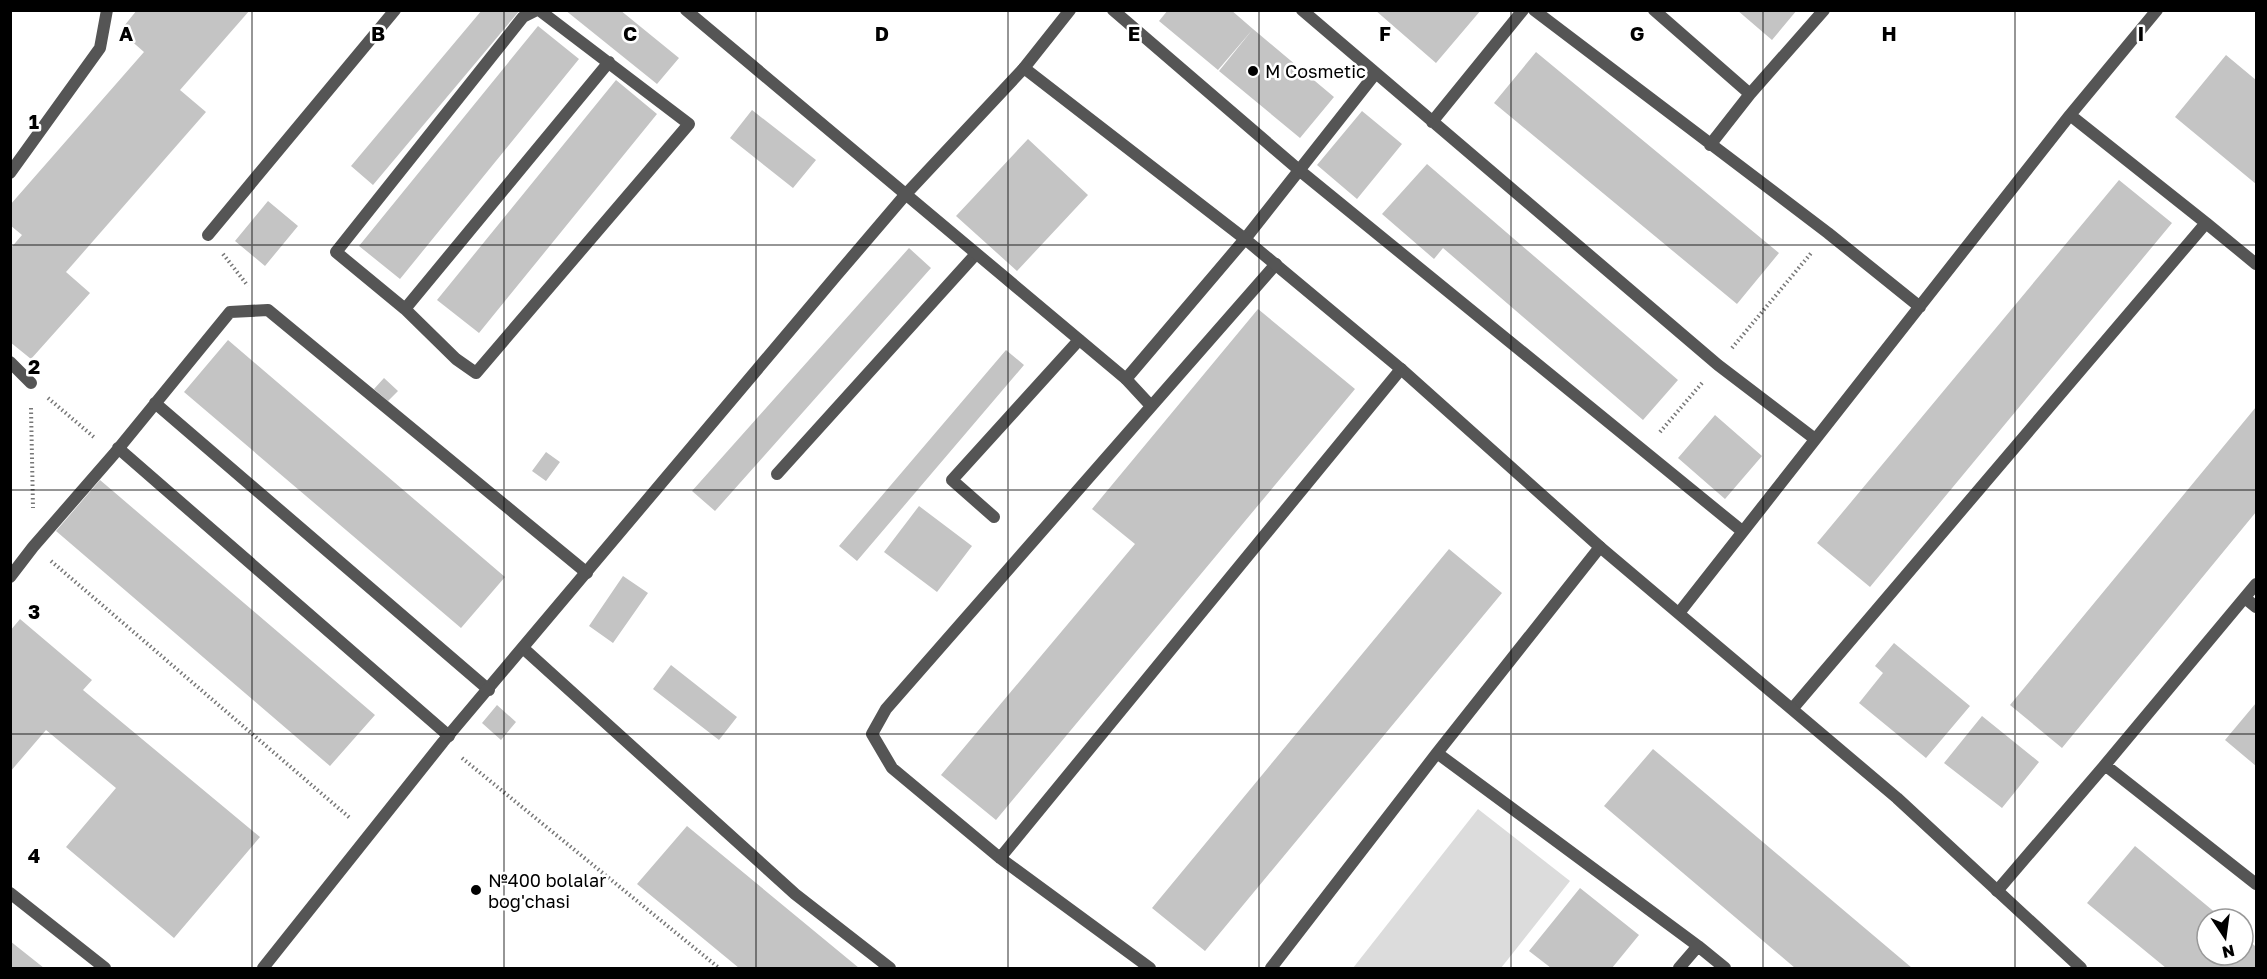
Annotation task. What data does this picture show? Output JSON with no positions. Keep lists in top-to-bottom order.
{
  "places": ["M Cosmetic", "№400 bolalar bog'chasi"],
  "north": "bottom",
  "grid": {
    "columns": [
      "A",
      "B",
      "C",
      "D",
      "E",
      "F",
      "G",
      "H",
      "I"
    ],
    "rows": [
      "1",
      "2",
      "3",
      "4"
    ]
  }
}
